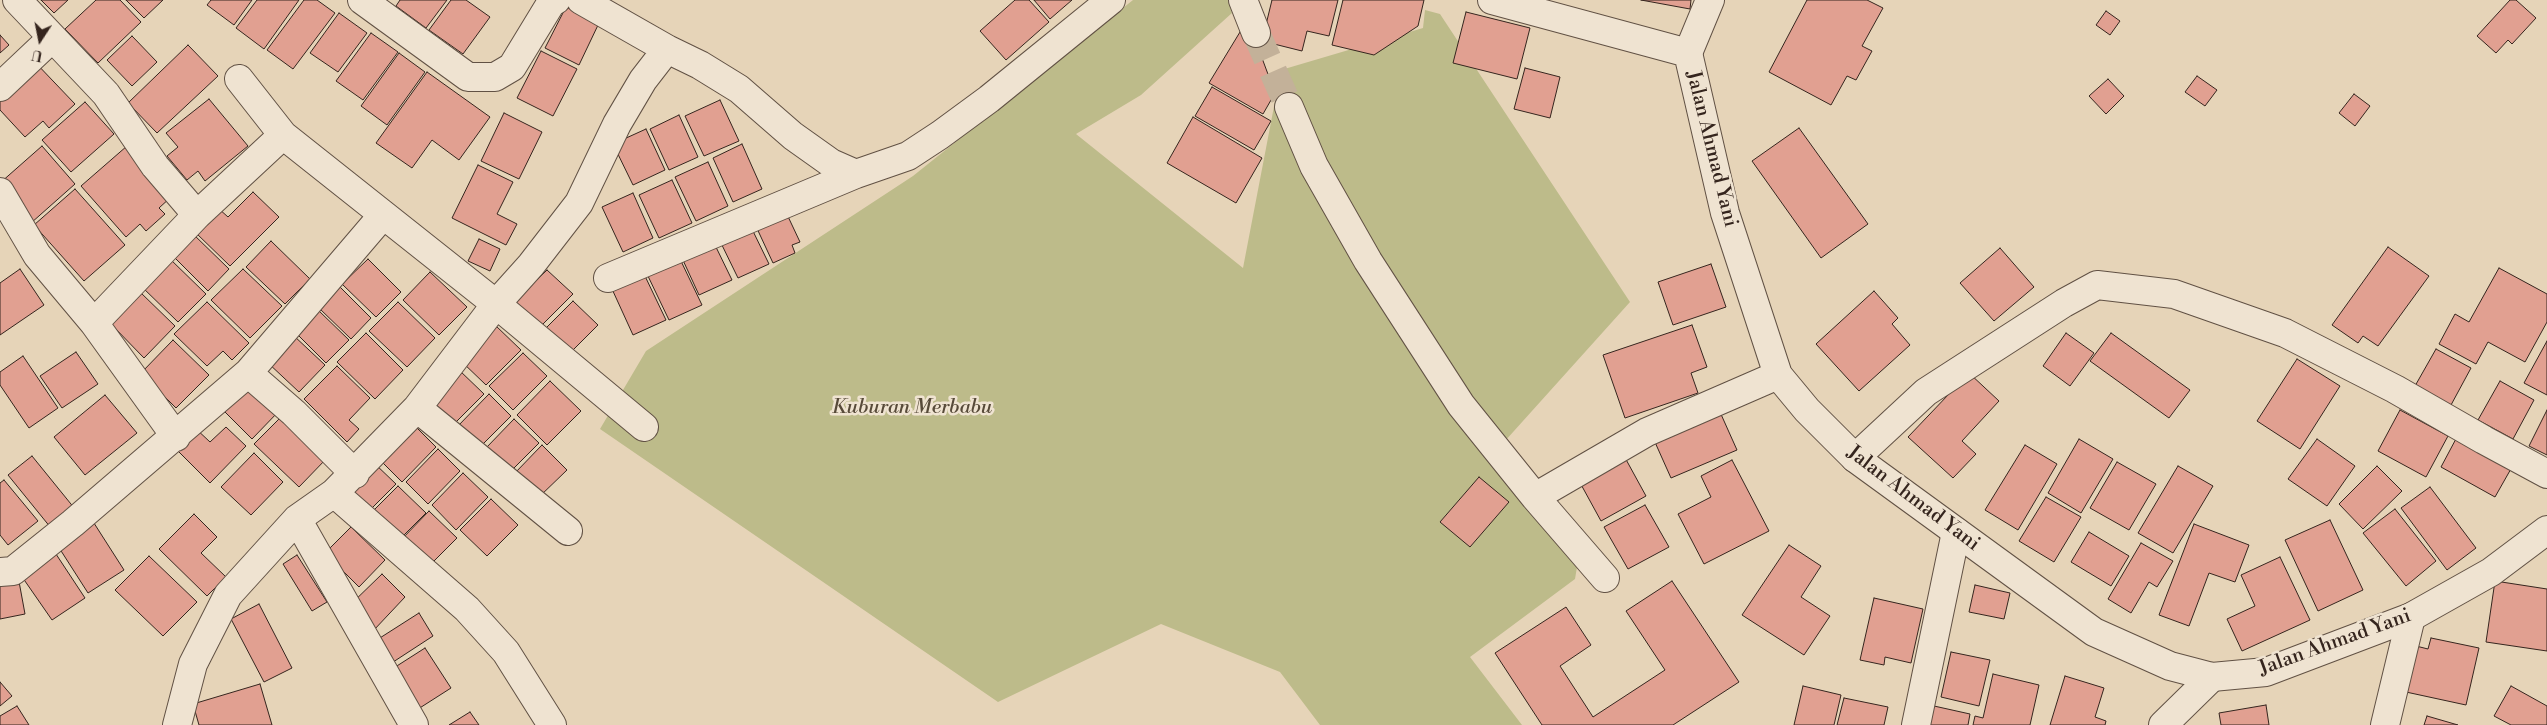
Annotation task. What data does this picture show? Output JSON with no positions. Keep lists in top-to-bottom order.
{
  "streets": {
    "street": ["Jalan Ahmad Yani"]
  },
  "parks": ["Kuburan Merbabu"],
  "north": "bottom"
}
